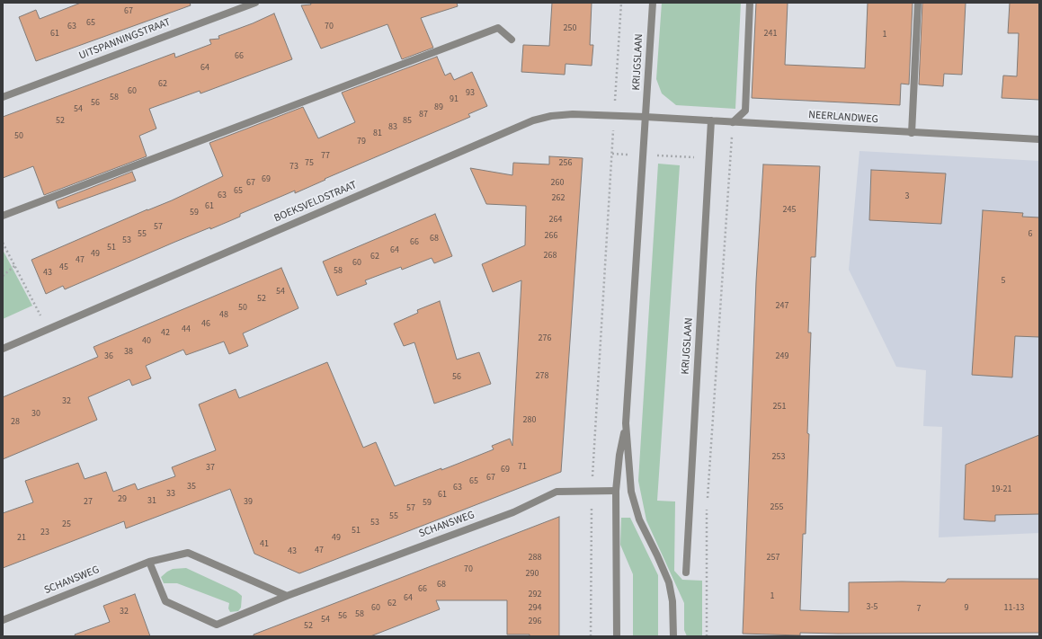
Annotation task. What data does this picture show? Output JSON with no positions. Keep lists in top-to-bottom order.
{
  "streets": {
    "street": [
      "UITSPANNINGSTRAAT",
      "KRIJGSLAAN",
      "NEERLANDWEG",
      "BOEKSVELDSTRAAT",
      "SCHANSWEG"
    ]
  },
  "crossings": [
    ["KRIJGSLAAN", "NEERLANDWEG"],
    ["KRIJGSLAAN", "BOEKSVELDSTRAAT"],
    ["KRIJGSLAAN", "SCHANSWEG"],
    ["NEERLANDWEG", "BOEKSVELDSTRAAT"]
  ],
  "house_numbers": [
    "67",
    "65",
    "63",
    "70",
    "250",
    "61",
    "241",
    "1",
    "66",
    "64",
    "62",
    "60",
    "93",
    "58",
    "91",
    "56",
    "89",
    "54",
    "87",
    "52",
    "85",
    "83",
    "81",
    "50",
    "79",
    "77",
    "75",
    "256",
    "73",
    "69",
    "67",
    "260",
    "65",
    "63",
    "3",
    "262",
    "61",
    "245",
    "59",
    "264",
    "57",
    "55",
    "6",
    "266",
    "68",
    "53",
    "66",
    "51",
    "64",
    "49",
    "268",
    "62",
    "47",
    "60",
    "45",
    "58",
    "43",
    "5",
    "54",
    "52",
    "247",
    "50",
    "48",
    "46",
    "44",
    "42",
    "276",
    "40",
    "38",
    "36",
    "249",
    "278",
    "56",
    "32",
    "251",
    "30",
    "280",
    "28",
    "253",
    "71",
    "37",
    "69",
    "67",
    "65",
    "35",
    "63",
    "19-21",
    "33",
    "61",
    "29",
    "31",
    "27",
    "39",
    "59",
    "255",
    "57",
    "55",
    "53",
    "25",
    "51",
    "23",
    "21",
    "49",
    "41",
    "47",
    "43",
    "288",
    "257",
    "70",
    "290",
    "68",
    "66",
    "292",
    "1",
    "64",
    "62",
    "3-5",
    "60",
    "294",
    "9",
    "11-13",
    "7",
    "32",
    "58",
    "56",
    "54",
    "296",
    "52"
  ]
}
